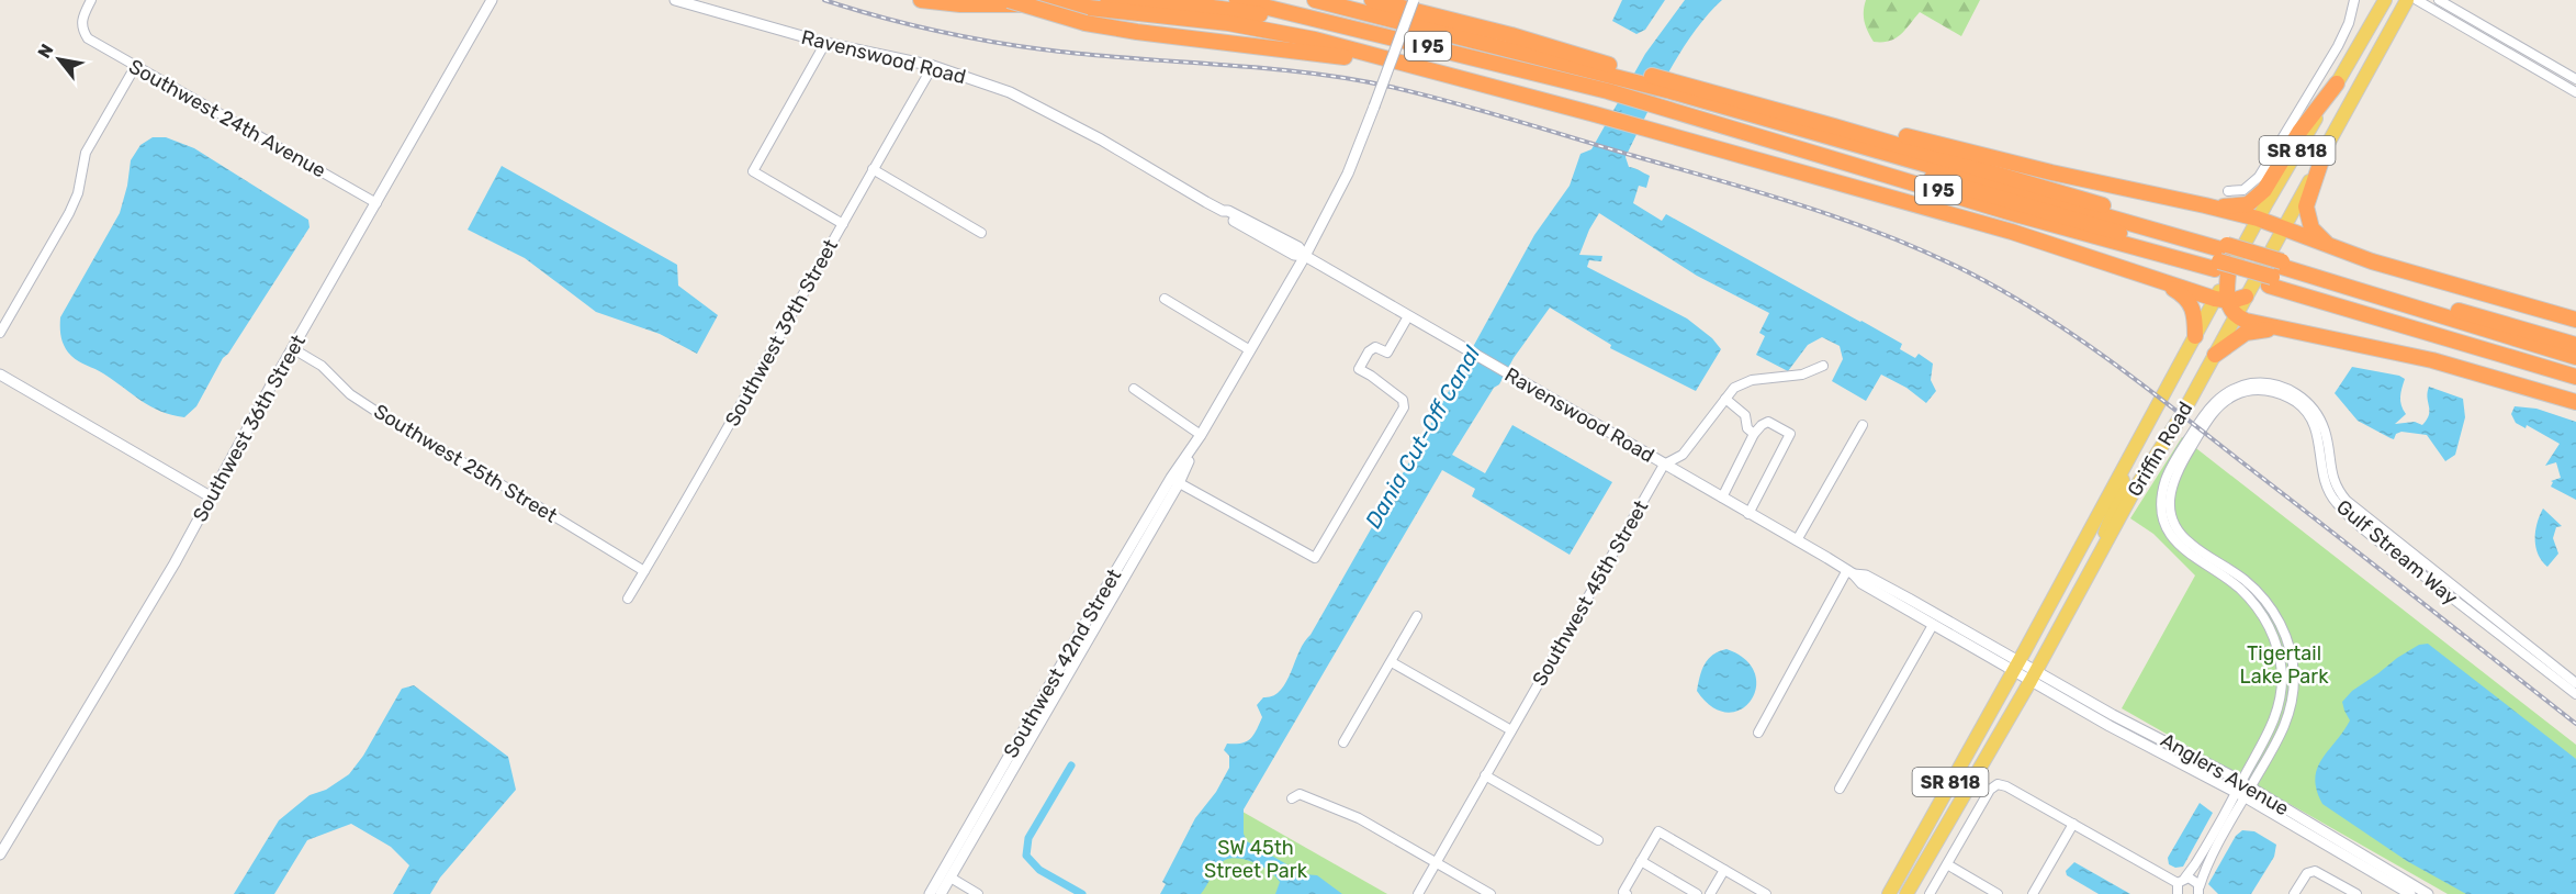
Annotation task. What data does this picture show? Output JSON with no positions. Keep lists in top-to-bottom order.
{
  "streets": {
    "highway": ["I 95"],
    "main road": ["SR 818", "Griffin Road"],
    "street": [
      "Ravenswood Road",
      "Southwest 24th Avenue",
      "Southwest 39th Street",
      "Southwest 36th Street",
      "Southwest 25th Street",
      "Gulf Stream Way",
      "Southwest 45th Street",
      "Southwest 42nd Street",
      "Anglers Avenue"
    ]
  },
  "crossings": [
    ["I 95", "SR 818"],
    ["Ravenswood Road", "Southwest 39th Street"],
    ["Ravenswood Road", "Griffin Road"],
    ["Ravenswood Road", "Southwest 45th Street"],
    ["Ravenswood Road", "Southwest 42nd Street"],
    ["Ravenswood Road", "Anglers Avenue"],
    ["Southwest 24th Avenue", "Southwest 36th Street"],
    ["Southwest 39th Street", "Southwest 25th Street"],
    ["Southwest 36th Street", "Southwest 25th Street"],
    ["Griffin Road", "Anglers Avenue"],
    ["Gulf Stream Way", "Anglers Avenue"]
  ],
  "water": ["Dania Cut-Off Canal"],
  "parks": ["Tigertail Lake Park", "SW 45th Street Park"],
  "north": "top left"
}
